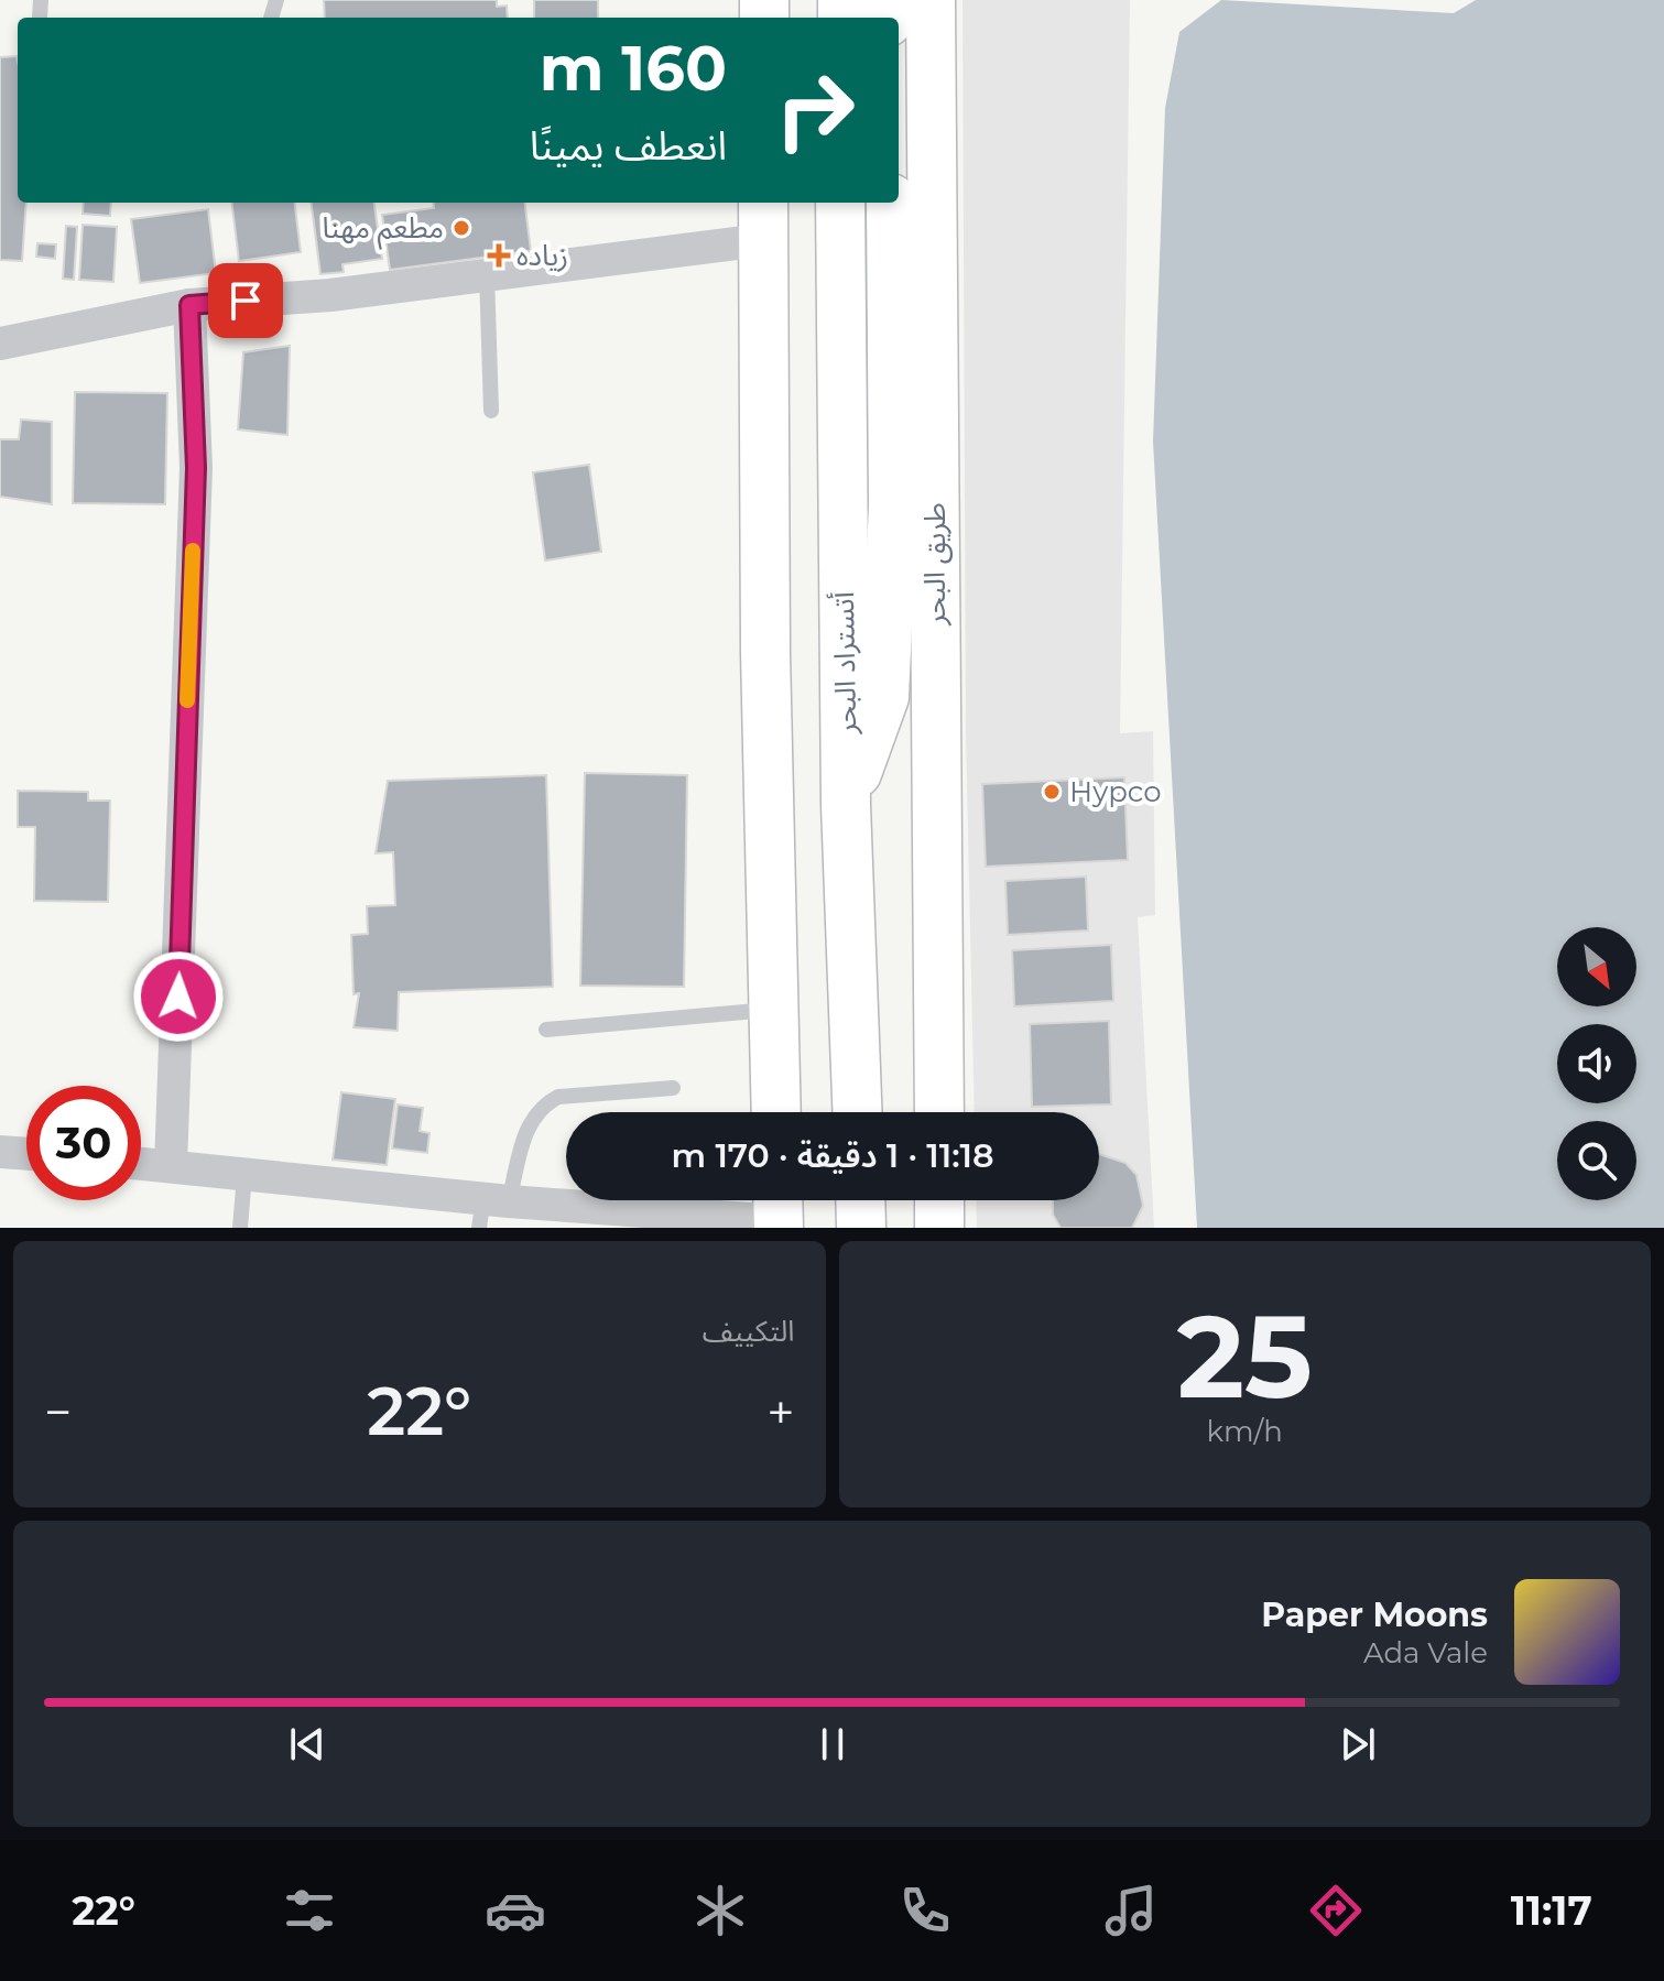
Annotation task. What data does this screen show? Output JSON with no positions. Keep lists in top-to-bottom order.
{
  "streets": {
    "highway": ["طريق البحر", "أتستراد البحر"]
  },
  "places": {
    "other": ["مطعم مهنا", "Hypco"],
    "health": ["زياده"]
  },
  "north": "bottom right",
  "page": {
    "turn": ["160 m", "انعطف يمينًا"],
    "limit": "30",
    "trip": "11:18 · 1 دقيقة · 170 m",
    "tile": [
      ["25", "km/h"],
      "التكييف"
    ],
    "heat": ["−", "22°", "+"],
    "song": ["Paper Moons", "Ada Vale"],
    "tabs": ["11:17", "22°"]
  }
}
